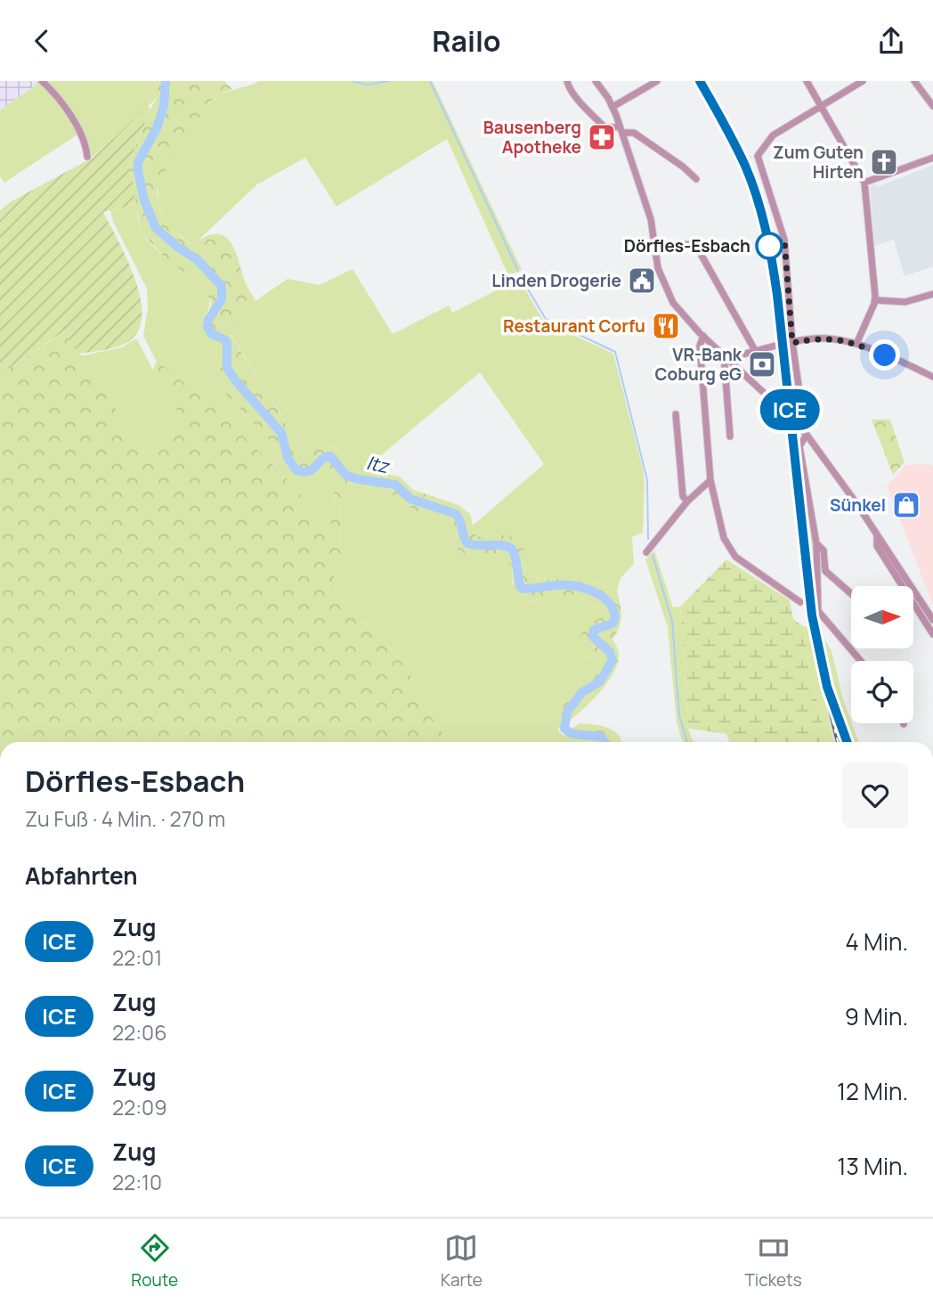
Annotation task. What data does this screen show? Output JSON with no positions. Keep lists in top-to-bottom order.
{
  "water": ["Itz"],
  "places": {
    "pharmacy": ["Bausenberg Apotheke"],
    "church": ["Zum Guten Hirten"],
    "other": ["Dörfles-Esbach"],
    "public building": ["Linden Drogerie"],
    "restaurant": ["Restaurant Corfu"],
    "bank": ["VR-Bank Coburg eG"],
    "shop": ["Sünkel"]
  },
  "north": "right",
  "page": {
    "header": "Railo",
    "on_map": "ICE",
    "heading": [
      ["Dörfles-Esbach", "Zu Fuß · 4 Min. · 270 m"],
      "Abfahrten"
    ],
    "list": [
      {
        "mark": "ICE",
        "name": "Zug",
        "note": "22:01",
        "value": "4 Min."
      },
      {
        "mark": "ICE",
        "name": "Zug",
        "note": "22:06",
        "value": "9 Min."
      },
      {
        "mark": "ICE",
        "name": "Zug",
        "note": "22:09",
        "value": "12 Min."
      },
      {
        "mark": "ICE",
        "name": "Zug",
        "note": "22:10",
        "value": "13 Min."
      }
    ],
    "tabs": ["Route", "Karte", "Tickets"]
  }
}
